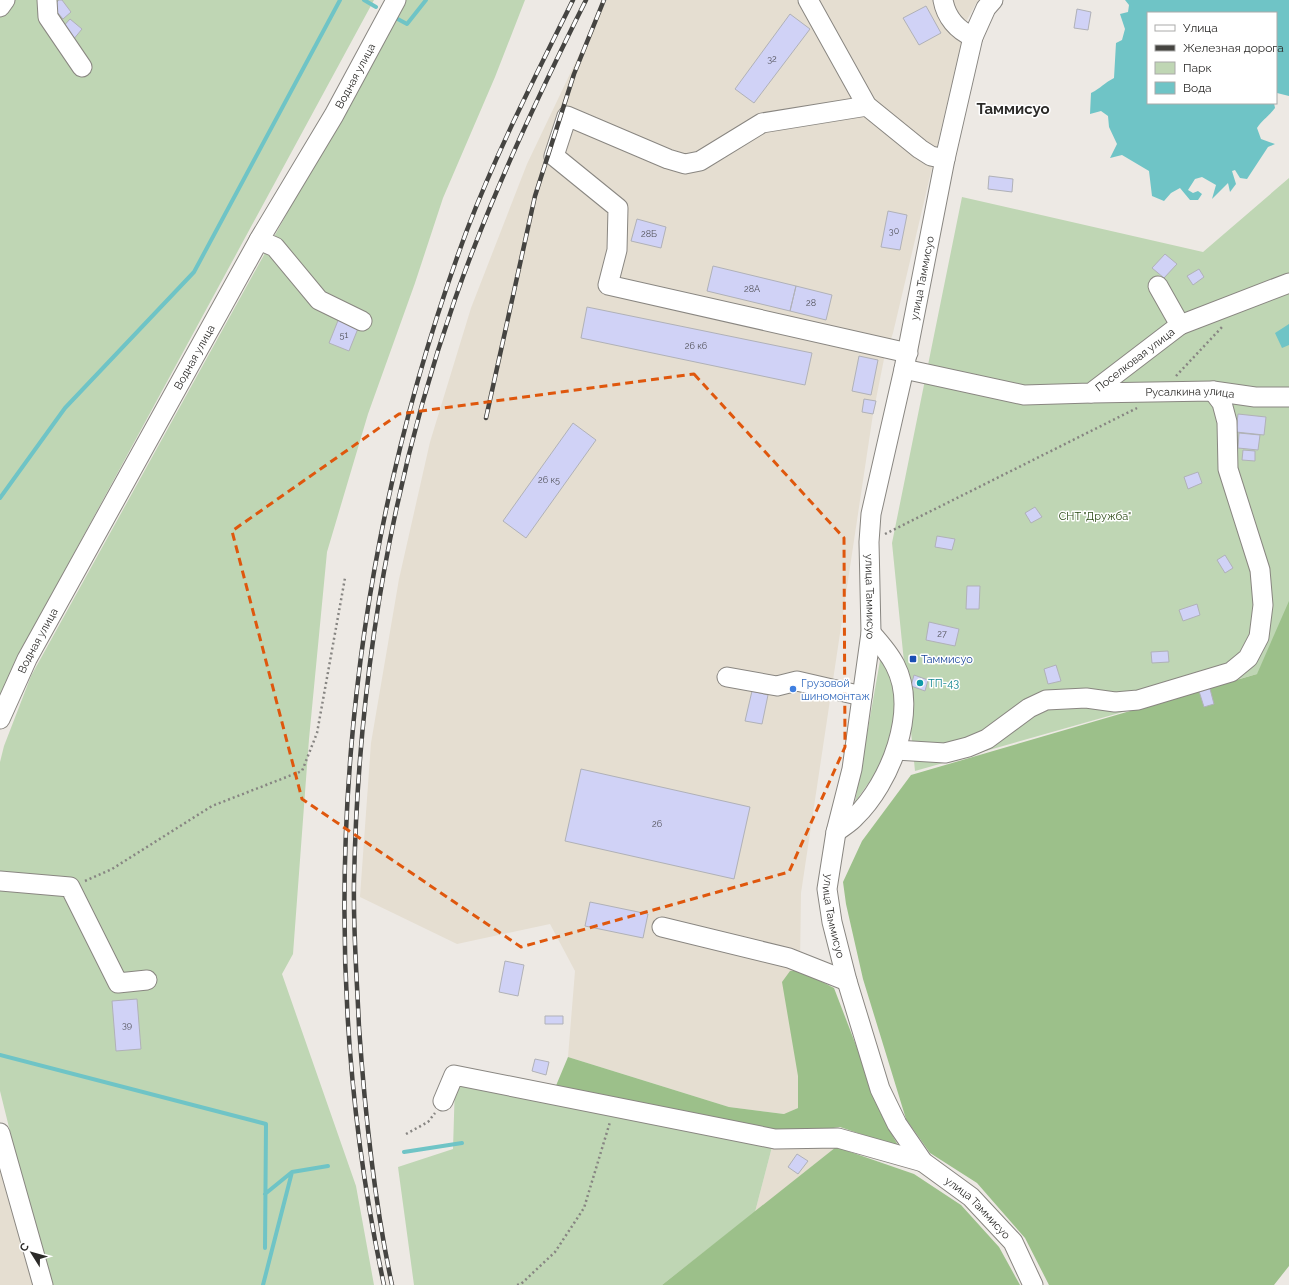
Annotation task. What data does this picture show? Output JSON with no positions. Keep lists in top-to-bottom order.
{
  "streets": {
    "street": [
      "Водная улица",
      "улица Таммисуо",
      "Поселковая улица",
      "Русалкина улица"
    ]
  },
  "crossings": [
    ["улица Таммисуо", "Поселковая улица"],
    ["Поселковая улица", "Русалкина улица"]
  ],
  "districts": ["Таммисуо"],
  "parks": ["СНТ \"Дружба\""],
  "places": {
    "transit": ["Таммисуо"],
    "other": ["ТП-43", "Грузовой шиномонтаж"]
  },
  "house_numbers": [
    "32",
    "30",
    "28Б",
    "28А",
    "28",
    "51",
    "26 к6",
    "26 к5",
    "27",
    "26",
    "39"
  ],
  "legend": [
    "Улица",
    "Железная дорога",
    "Парк",
    "Вода"
  ],
  "north": "top left"
}
